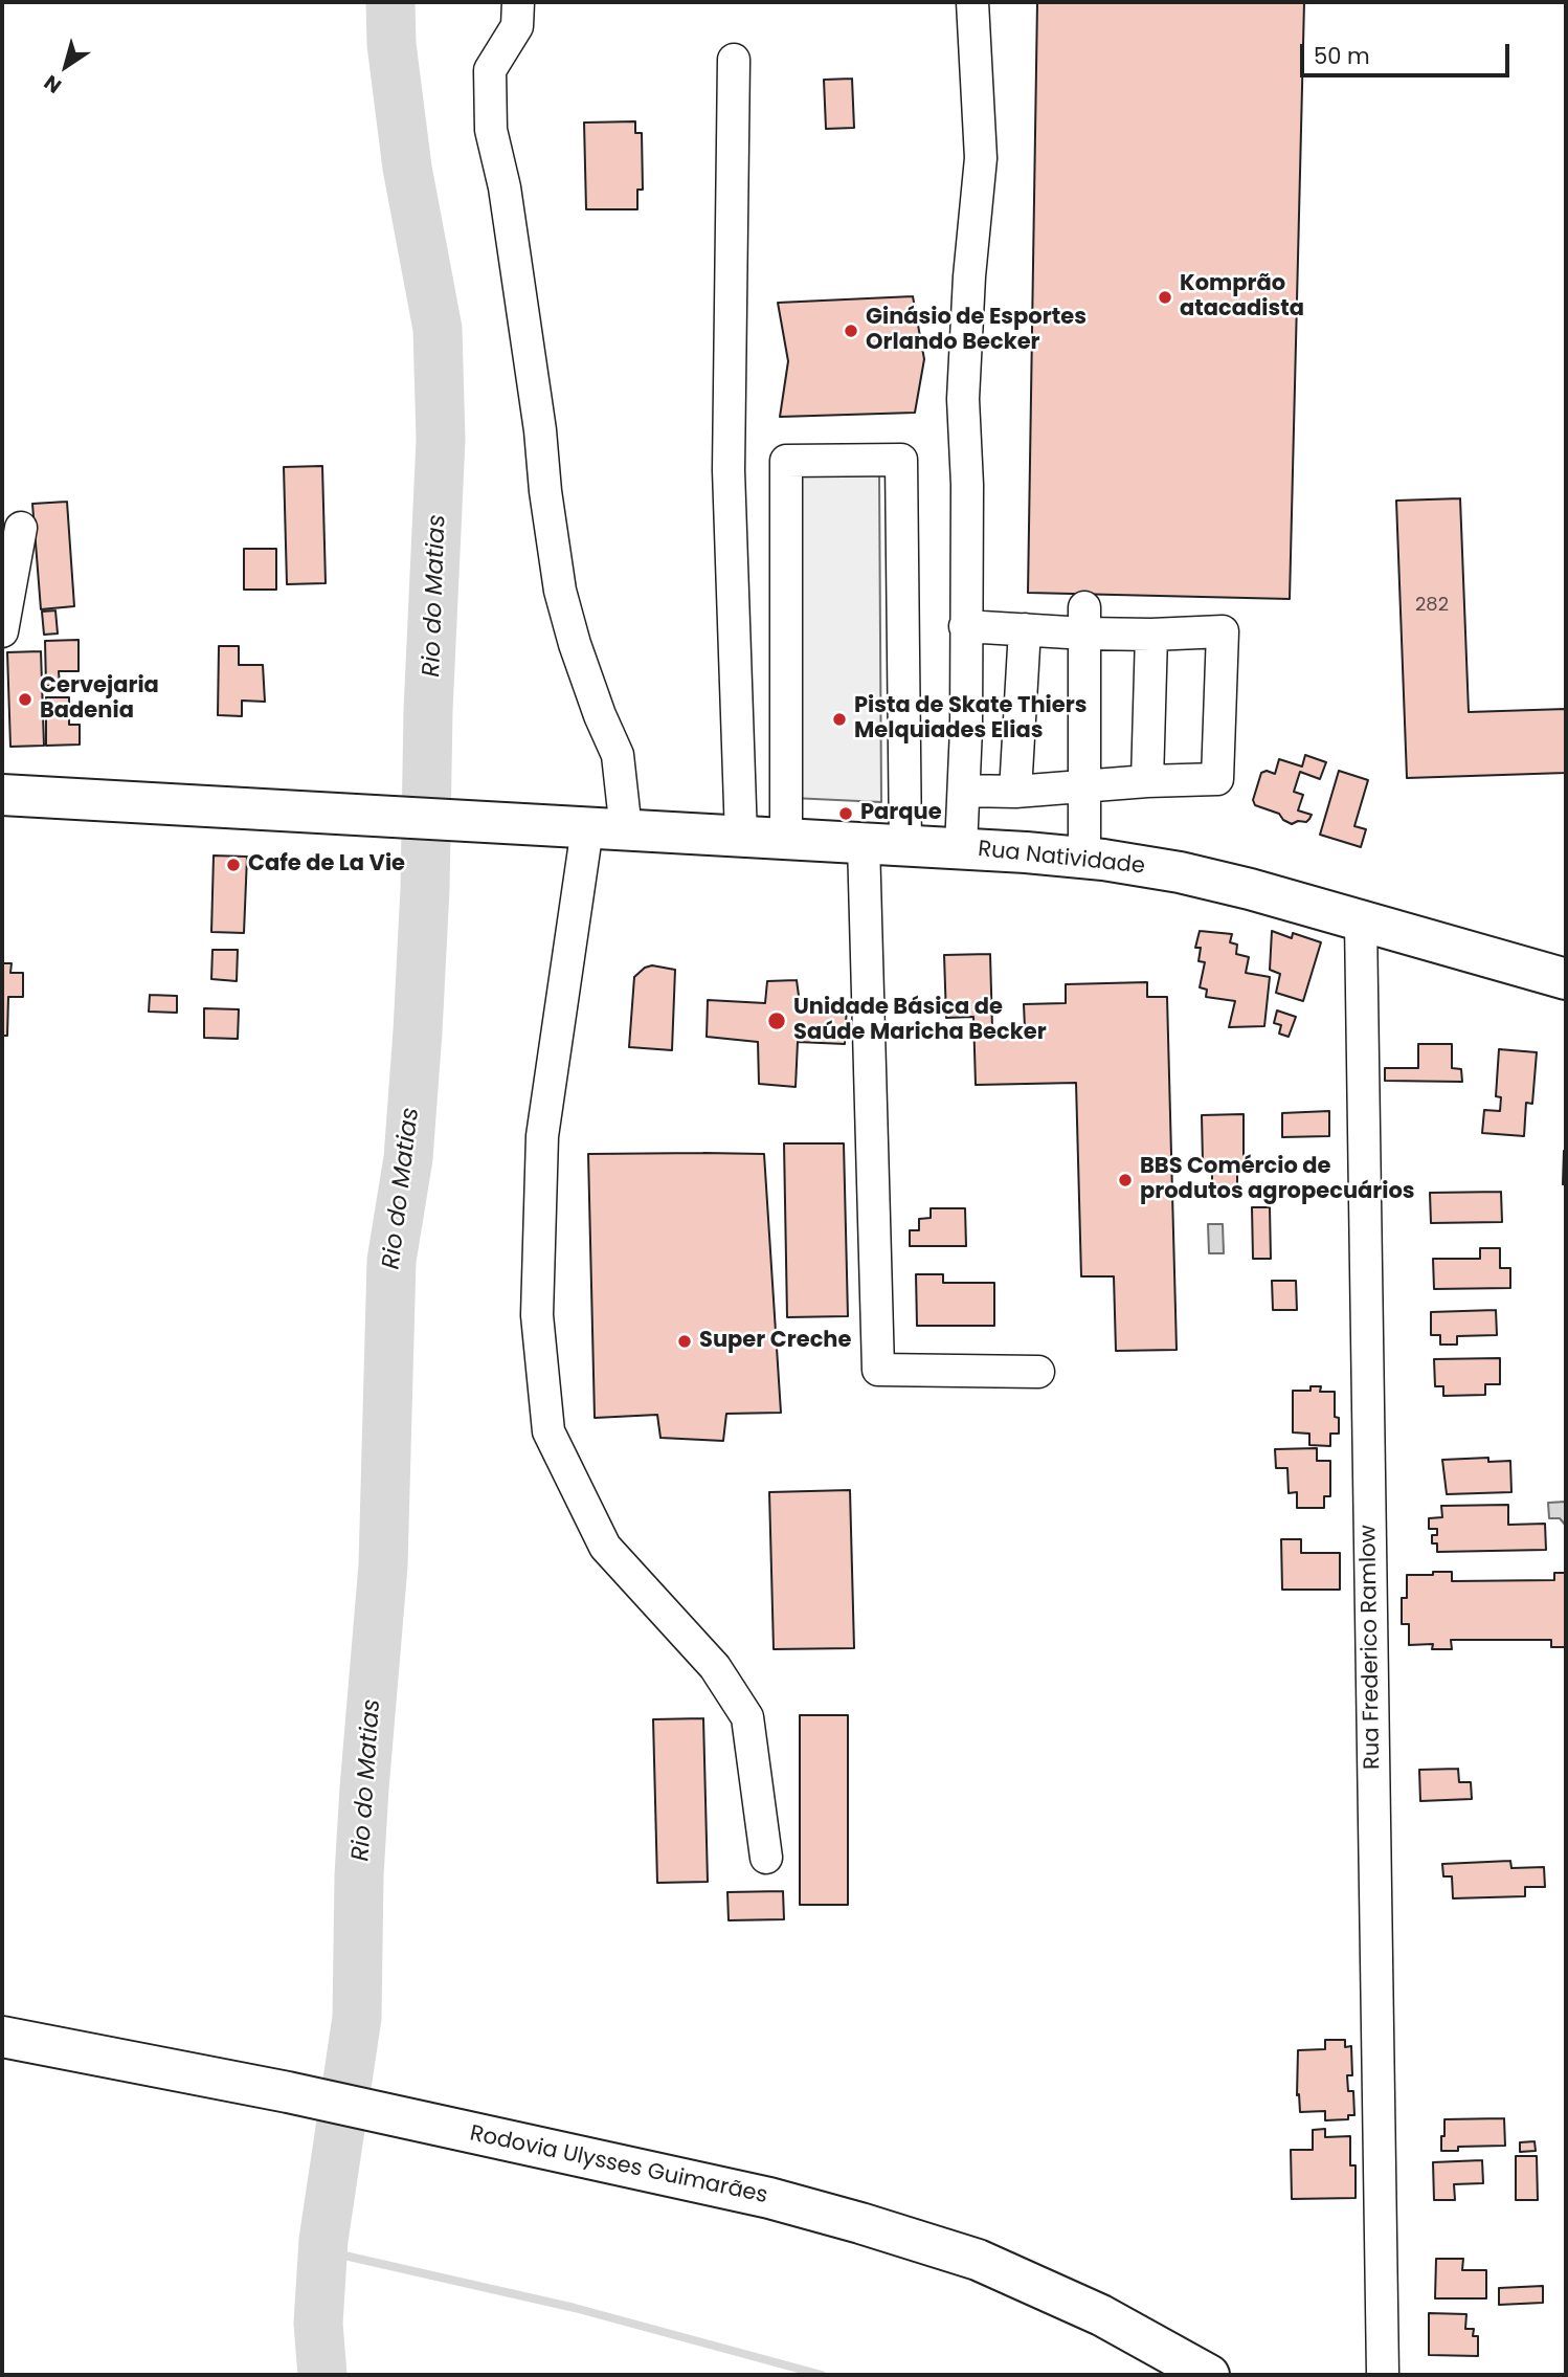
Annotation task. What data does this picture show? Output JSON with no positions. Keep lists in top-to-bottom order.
{
  "streets": {
    "main road": ["Rua Natividade", "Rodovia Ulysses Guimarães"],
    "street": ["Rua Frederico Ramlow"]
  },
  "crossings": [
    ["Rua Natividade", "Rua Frederico Ramlow"]
  ],
  "water": ["Rio do Matias"],
  "places": [
    "Komprão atacadista",
    "Ginásio de Esportes Orlando Becker",
    "Cervejaria Badenia",
    "Pista de Skate Thiers Melquiades Elias",
    "Parque",
    "Cafe de La Vie",
    "Unidade Básica de Saúde Maricha Becker",
    "BBS Comércio de produtos agropecuários",
    "Super Creche"
  ],
  "house_numbers": ["282"],
  "scale_bar": "50 m",
  "north": "bottom left"
}
